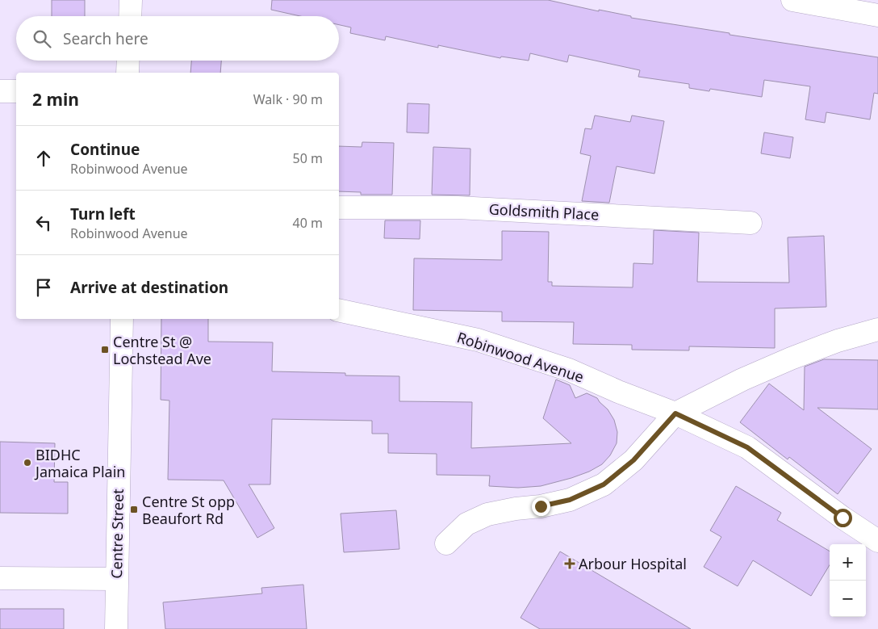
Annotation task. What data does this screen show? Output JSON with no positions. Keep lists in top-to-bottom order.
{
  "streets": {
    "street": ["Goldsmith Place", "Robinwood Avenue", "Centre Street"]
  },
  "places": {
    "transit": ["Centre St @ Lochstead Ave", "Centre St opp Beaufort Rd"],
    "other": ["BIDHC Jamaica Plain"],
    "health": ["Arbour Hospital"]
  },
  "page": {
    "search": "Search here",
    "heading": ["2 min", "Walk · 90 m"],
    "list": [
      ["Continue", "Robinwood Avenue", "50 m"],
      ["Turn left", "Robinwood Avenue", "40 m"],
      "Arrive at destination"
    ],
    "map_buttons": ["+", "−"]
  }
}
